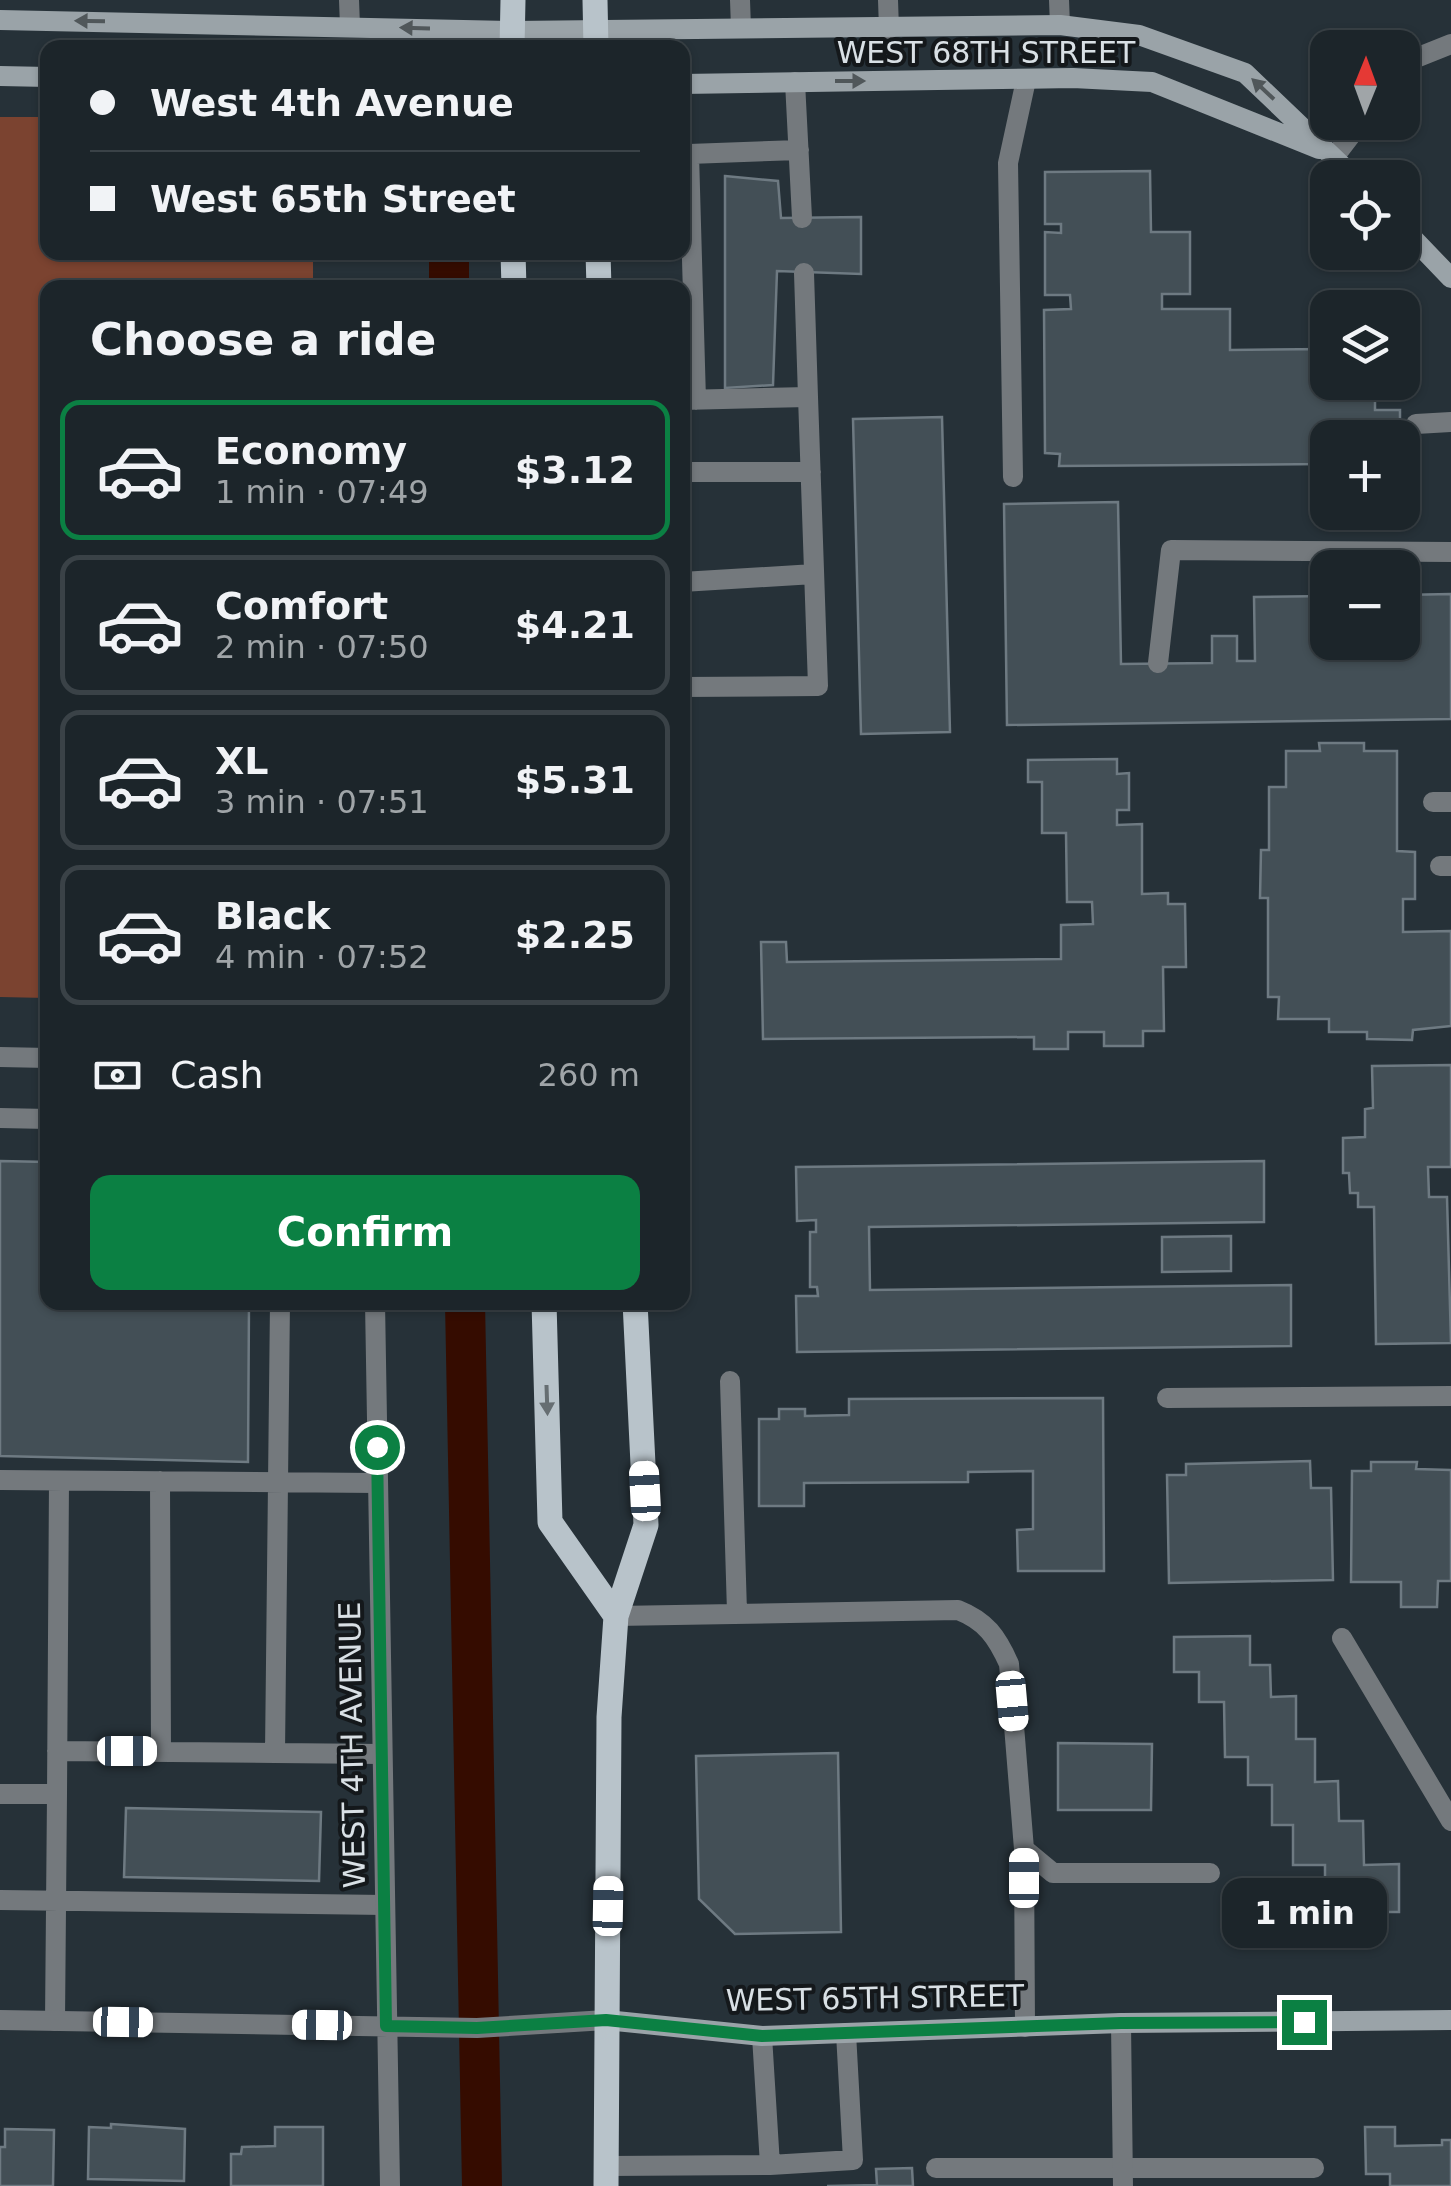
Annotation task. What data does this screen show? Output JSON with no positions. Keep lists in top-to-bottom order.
{
  "streets": {
    "main road": ["WEST 68TH STREET", "WEST 65TH STREET"],
    "street": ["WEST 4TH AVENUE"]
  },
  "crossings": [
    ["WEST 4TH AVENUE", "WEST 65TH STREET"]
  ],
  "north": "top",
  "page": {
    "map_buttons": ["+", "−"],
    "banner": ["West 4th Avenue", "West 65th Street"],
    "heading": "Choose a ride",
    "list": [
      {
        "name": "Economy",
        "note": "1 min · 07:49",
        "value": "$3.12"
      },
      {
        "name": "Comfort",
        "note": "2 min · 07:50",
        "value": "$4.21"
      },
      {
        "name": "XL",
        "note": "3 min · 07:51",
        "value": "$5.31"
      },
      {
        "name": "Black",
        "note": "4 min · 07:52",
        "value": "$2.25"
      }
    ],
    "pay": ["Cash", "260 m"],
    "buttons": "Confirm",
    "bubble": "1 min"
  }
}
